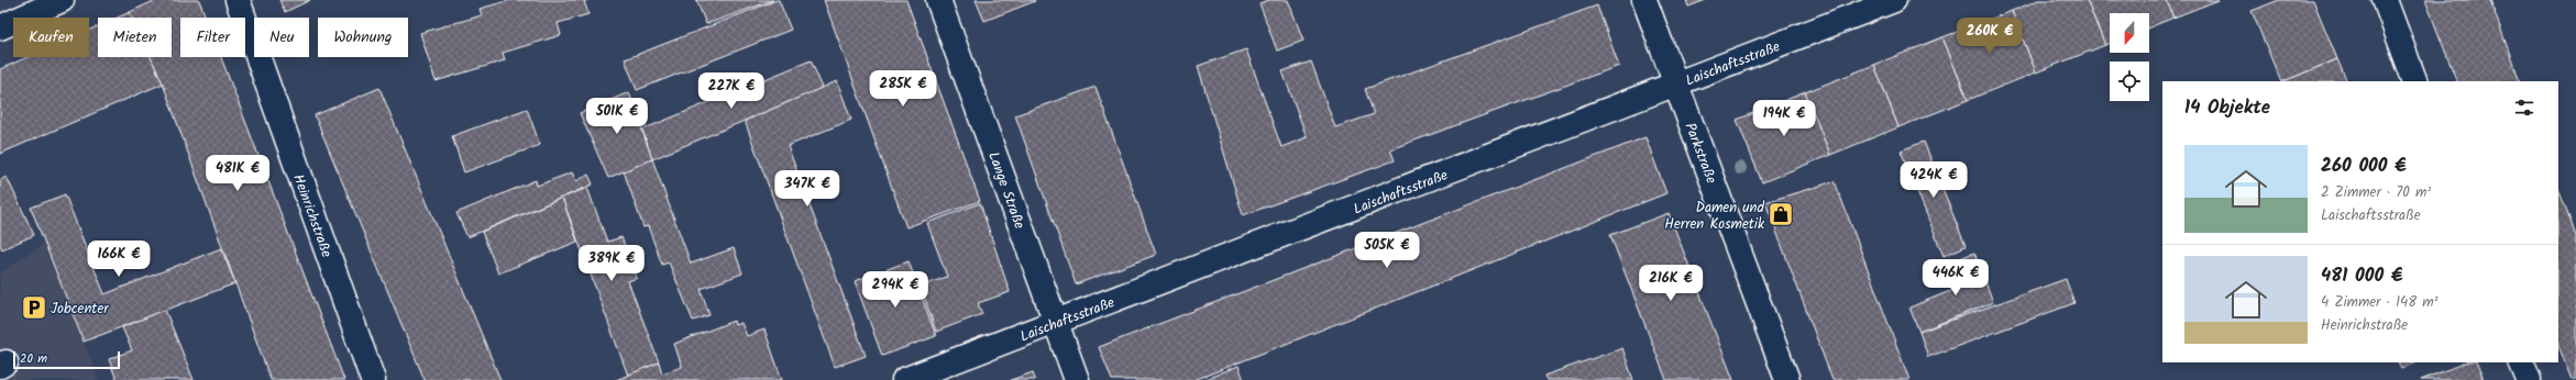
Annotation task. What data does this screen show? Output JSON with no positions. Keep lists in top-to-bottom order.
{
  "streets": {
    "street": [
      "Laischaftsstraße",
      "Parkstraße",
      "Lange Straße",
      "Heinrichstraße"
    ]
  },
  "crossings": [
    ["Laischaftsstraße", "Parkstraße"],
    ["Laischaftsstraße", "Lange Straße"]
  ],
  "places": {
    "shop": ["Damen und Herren Kosmetik"],
    "parking": ["Jobcenter"]
  },
  "scale_bar": "20 m",
  "north": "bottom",
  "page": {
    "price": [
      "260K €",
      "285K €",
      "227K €",
      "501K €",
      "194K €",
      "481K €",
      "424K €",
      "347K €",
      "505K €",
      "166K €",
      "389K €",
      "446K €",
      "216K €",
      "294K €"
    ],
    "chip": [
      "Kaufen",
      "Mieten",
      "Filter",
      "Neu",
      "Wohnung"
    ],
    "heading": "14 Objekte",
    "list": [
      {
        "name": "260 000 €",
        "note": "2 Zimmer · 70 m² · Laischaftsstraße"
      },
      {
        "name": "481 000 €",
        "note": "4 Zimmer · 148 m² · Heinrichstraße"
      }
    ],
    "scale": "20 m"
  }
}
